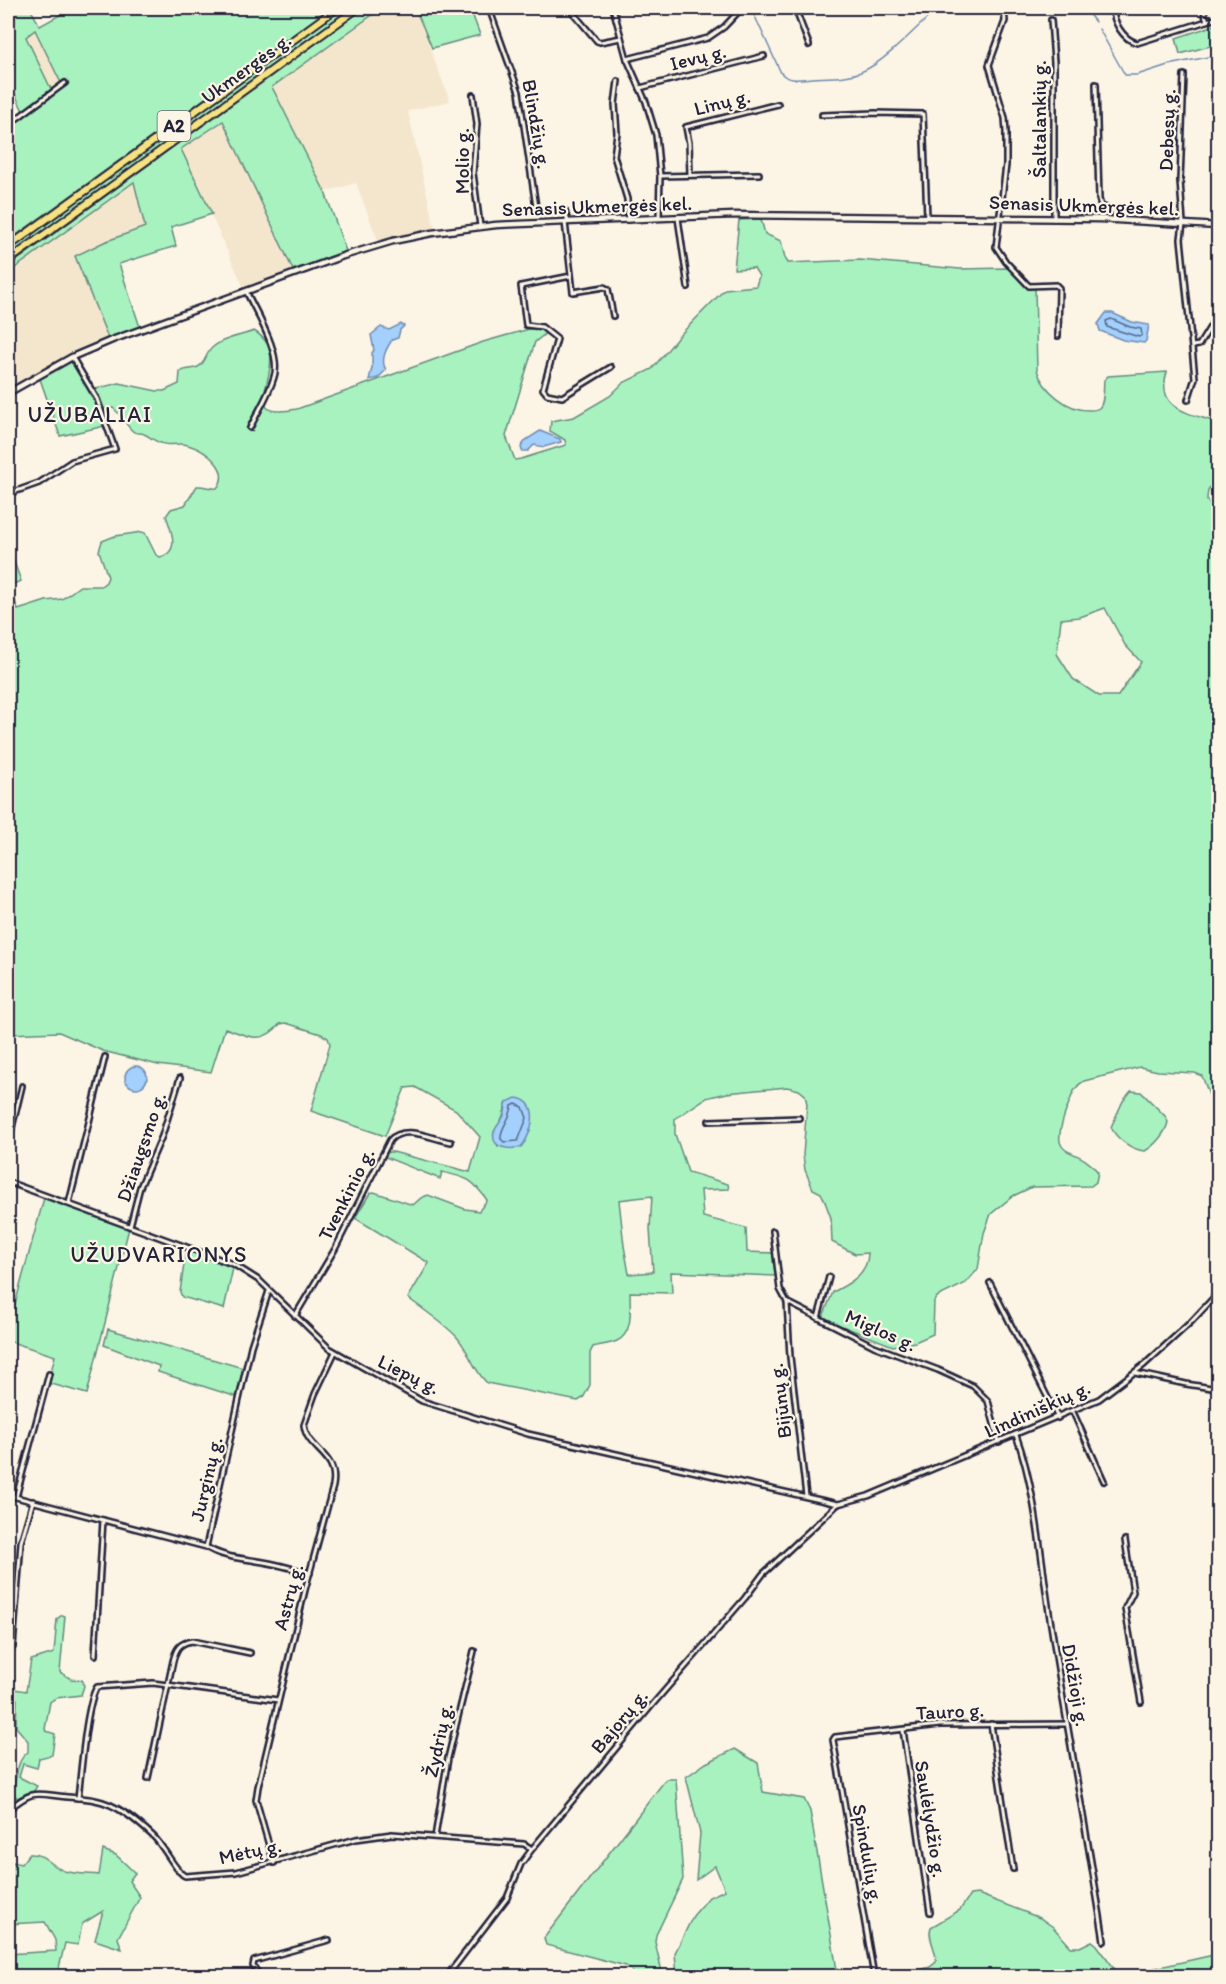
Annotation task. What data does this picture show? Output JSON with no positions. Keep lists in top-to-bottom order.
{
  "streets": {
    "highway": ["Ukmergės g.", "A2"],
    "main road": ["Senasis Ukmergės kel."],
    "street": [
      "Ievų g.",
      "Linų g.",
      "Šaltalankių g.",
      "Blindžių g.",
      "Debesų g.",
      "Molio g.",
      "Džiaugsmo g.",
      "Tvenkinio g.",
      "Miglos g.",
      "Liepų g.",
      "Bijūnų g.",
      "Lindiniškių g.",
      "Jurginų g.",
      "Astrų g.",
      "Didžioji g.",
      "Tauro g.",
      "Bajorų g.",
      "Žydrių g.",
      "Saulėlydžio g.",
      "Mėtų g.",
      "Spindulių g."
    ]
  },
  "crossings": [
    ["Šaltalankių g.", "Senasis Ukmergės kel."],
    ["Blindžių g.", "Senasis Ukmergės kel."],
    ["Debesų g.", "Senasis Ukmergės kel."],
    ["Molio g.", "Senasis Ukmergės kel."],
    ["Džiaugsmo g.", "Liepų g."],
    ["Tvenkinio g.", "Liepų g."],
    ["Miglos g.", "Bijūnų g."],
    ["Miglos g.", "Lindiniškių g."],
    ["Liepų g.", "Bijūnų g."],
    ["Liepų g.", "Lindiniškių g."],
    ["Liepų g.", "Jurginų g."],
    ["Liepų g.", "Astrų g."],
    ["Liepų g.", "Bajorų g."],
    ["Lindiniškių g.", "Didžioji g."],
    ["Lindiniškių g.", "Bajorų g."],
    ["Astrų g.", "Mėtų g."],
    ["Didžioji g.", "Tauro g."],
    ["Tauro g.", "Saulėlydžio g."],
    ["Tauro g.", "Spindulių g."],
    ["Bajorų g.", "Mėtų g."],
    ["Žydrių g.", "Mėtų g."]
  ],
  "districts": ["UŽUBALIAI", "UŽUDVARIONYS"]
}
